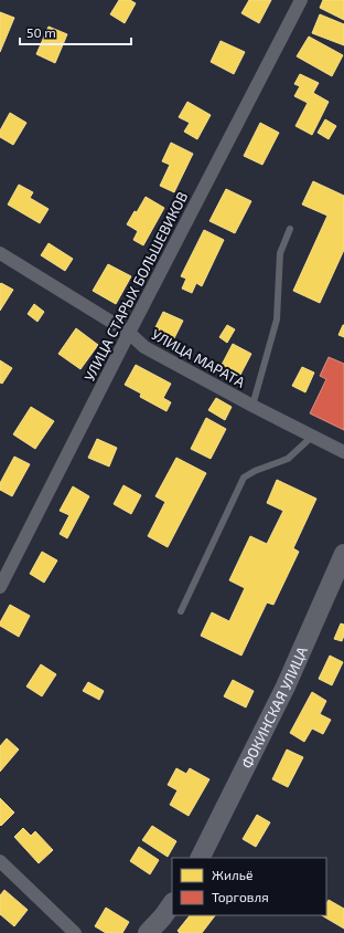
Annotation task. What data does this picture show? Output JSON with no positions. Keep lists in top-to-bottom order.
{
  "streets": {
    "main road": ["ФОКИНСКАЯ УЛИЦА"],
    "street": ["УЛИЦА СТАРЫХ БОЛЬШЕВИКОВ", "УЛИЦА МАРАТА"]
  },
  "crossings": [
    ["УЛИЦА СТАРЫХ БОЛЬШЕВИКОВ", "УЛИЦА МАРАТА"]
  ],
  "legend": ["Жильё", "Торговля"],
  "scale_bar": "50 m"
}
